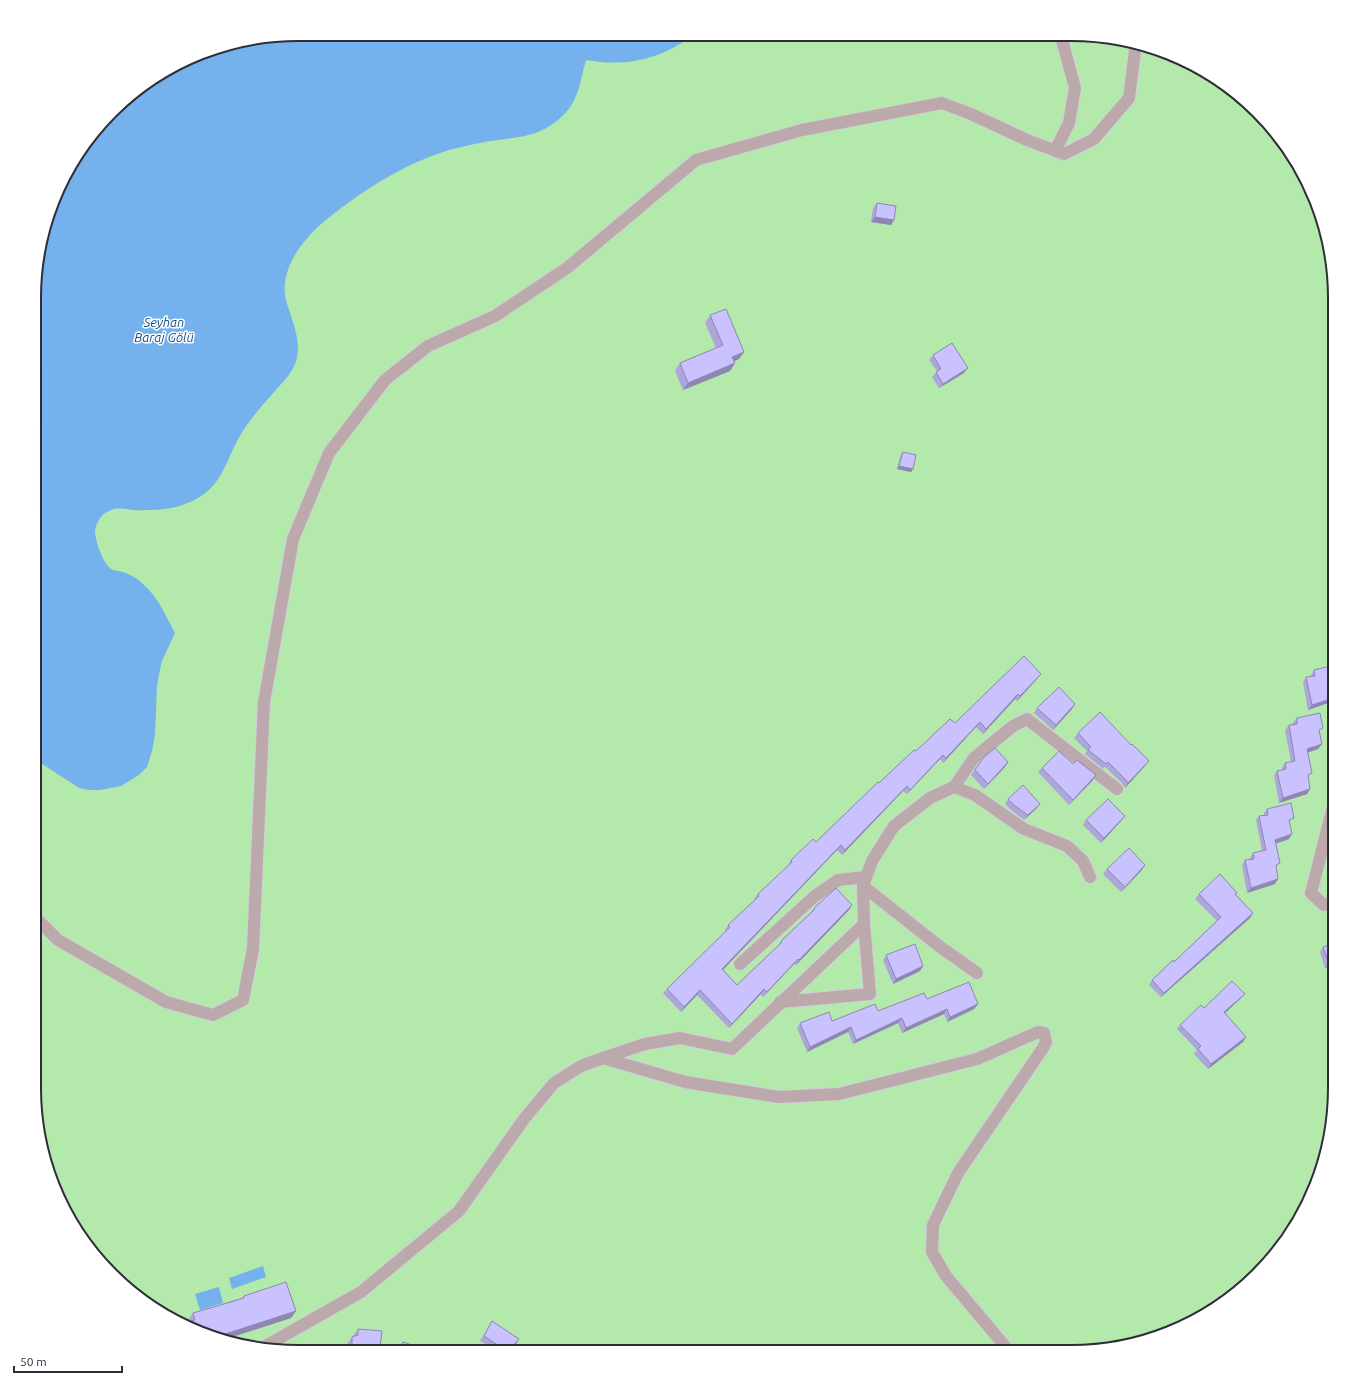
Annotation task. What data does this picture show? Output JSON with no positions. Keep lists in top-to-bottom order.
{
  "water": ["Seyhan Baraj Gölü"],
  "scale_bar": "50 m"
}
